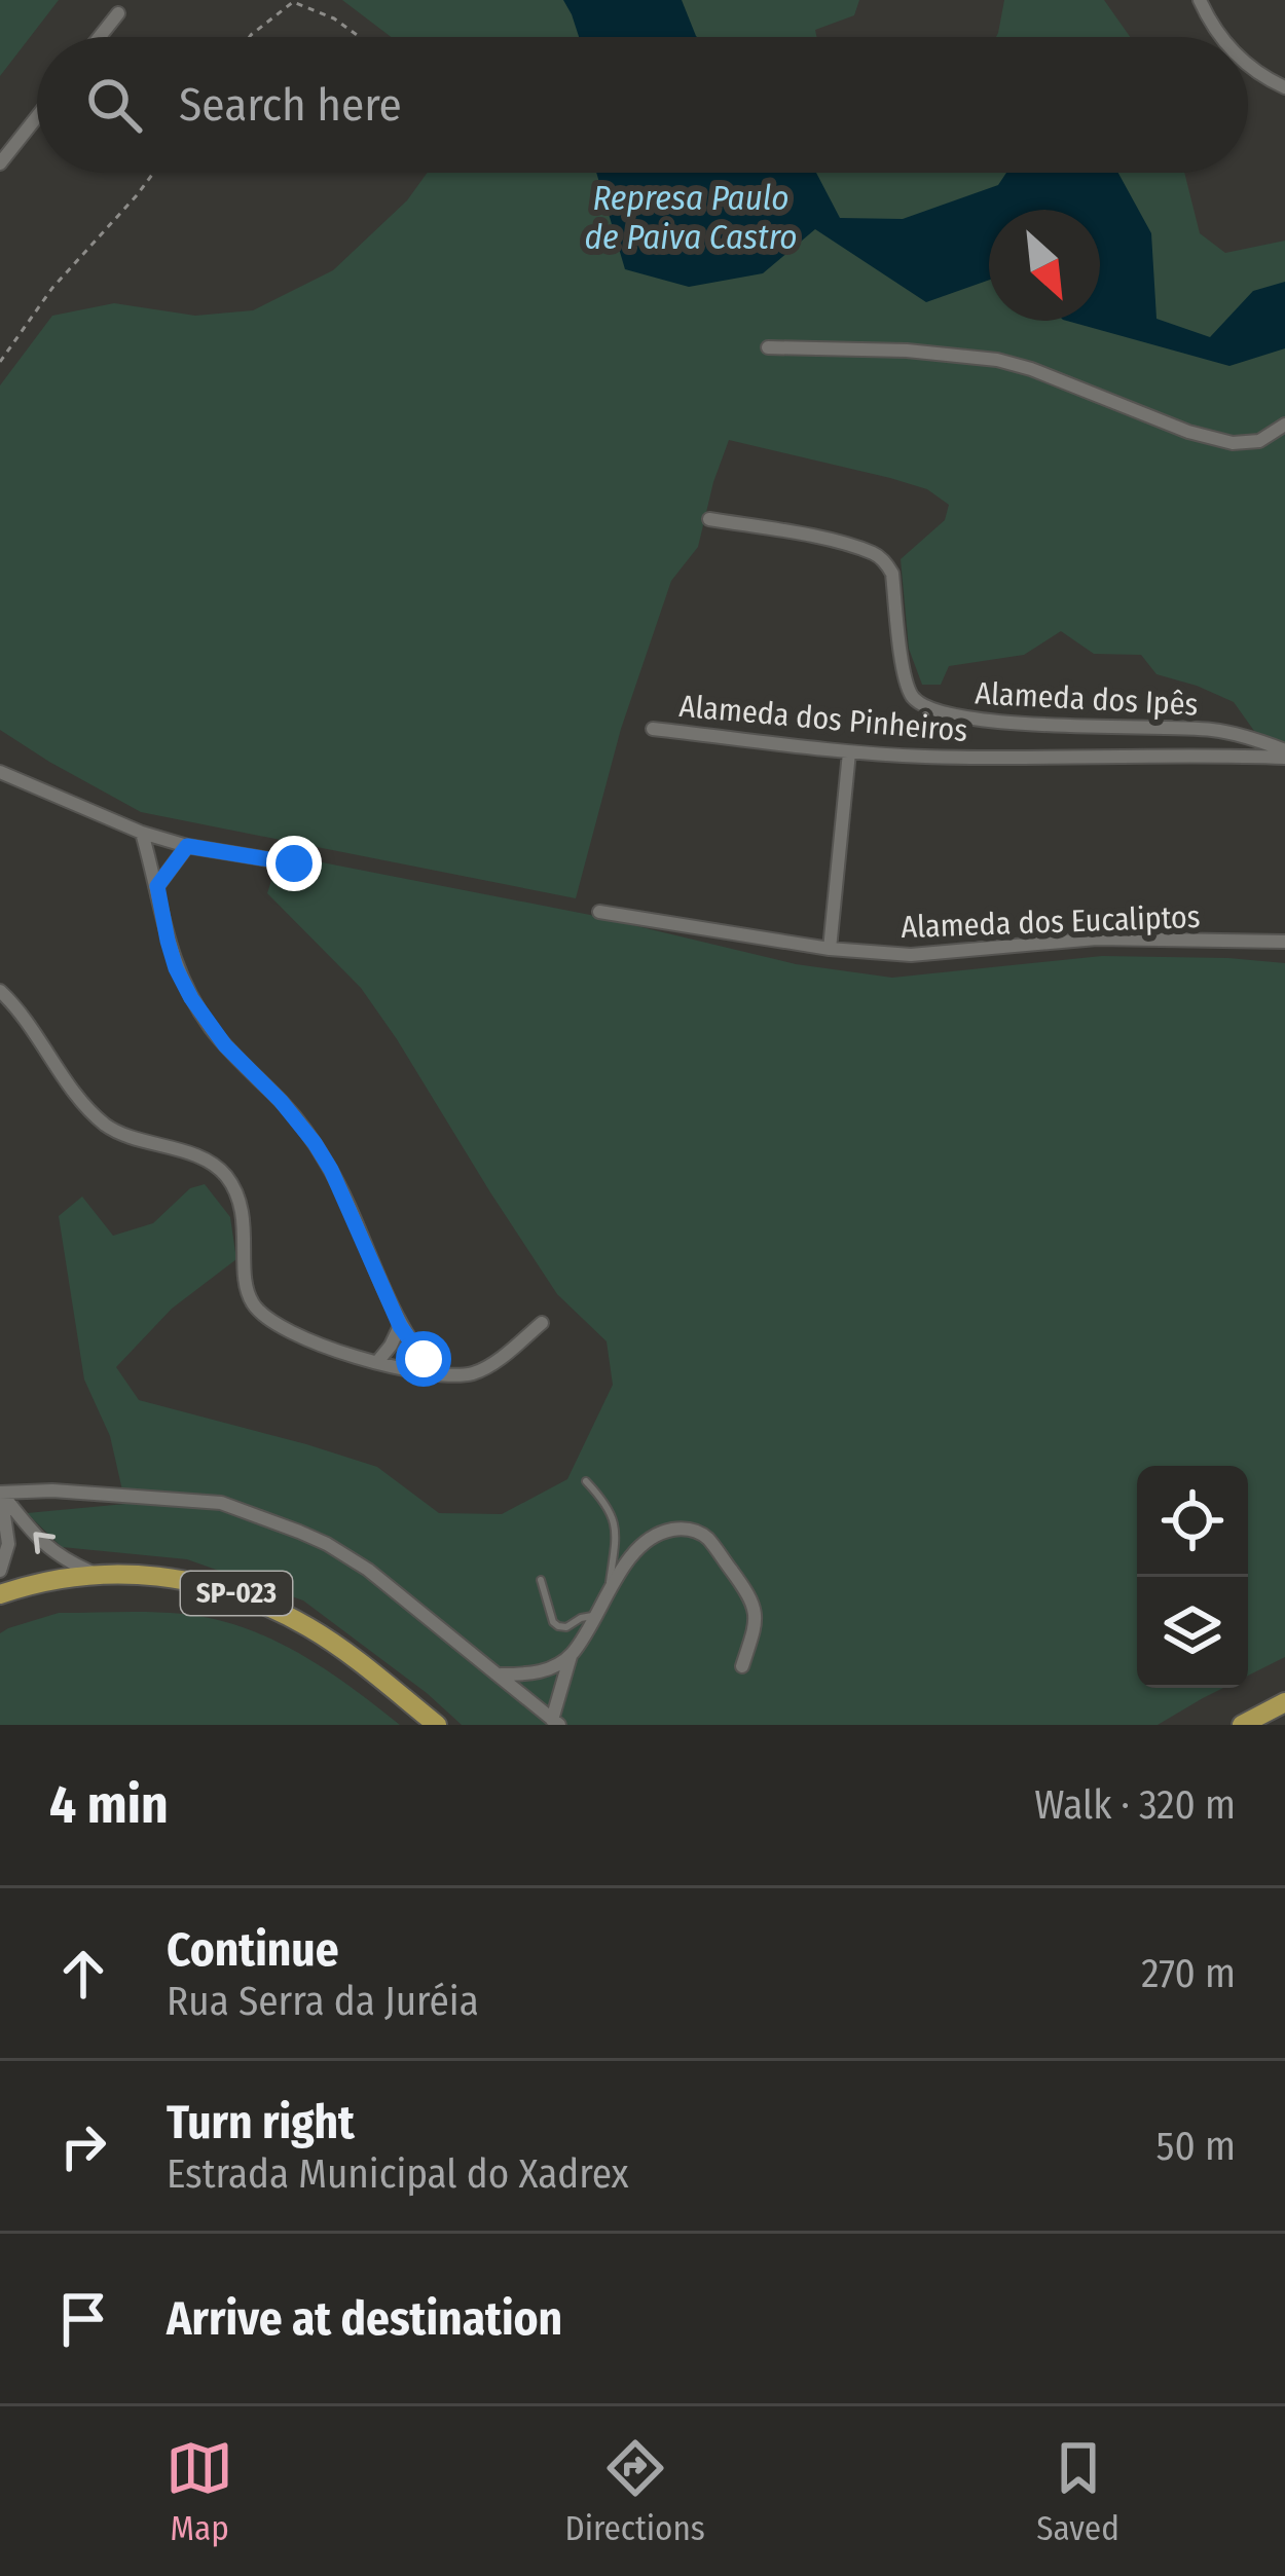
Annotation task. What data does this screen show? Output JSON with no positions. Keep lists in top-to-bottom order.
{
  "streets": {
    "main road": ["SP-023"],
    "street": ["Alameda dos Ipês", "Alameda dos Pinheiros", "Alameda dos Eucaliptos"]
  },
  "crossings": [
    ["Alameda dos Ipês", "Alameda dos Pinheiros"]
  ],
  "water": ["Represa Paulo de Paiva Castro"],
  "north": "bottom right",
  "page": {
    "search": "Search here",
    "heading": ["4 min", "Walk · 320 m"],
    "list": [
      ["Continue", "Rua Serra da Juréia", "270 m"],
      ["Turn right", "Estrada Municipal do Xadrex", "50 m"],
      "Arrive at destination"
    ],
    "nav": ["Map", "Directions", "Saved"]
  }
}
